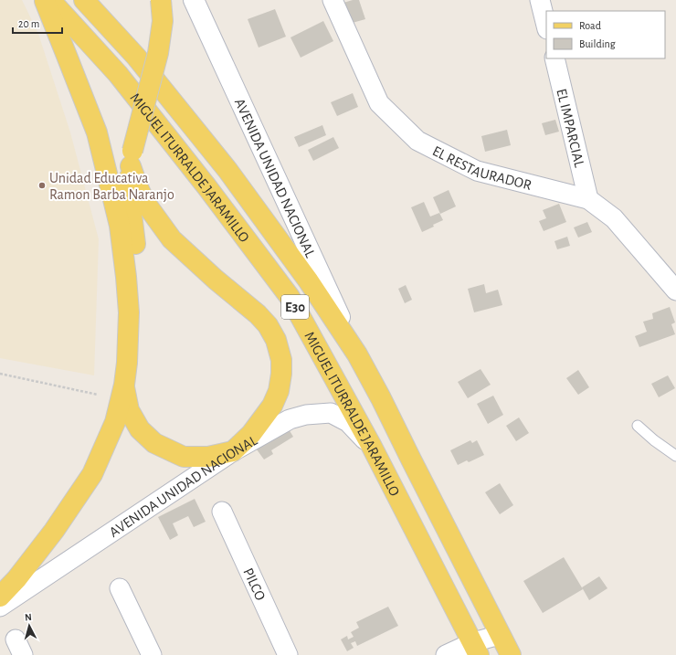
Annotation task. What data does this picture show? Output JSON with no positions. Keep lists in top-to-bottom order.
{
  "streets": {
    "main road": ["MIGUEL ITURRALDE JARAMILLO", "AVENIDA UNIDAD NACIONAL", "E30"],
    "street": ["EL IMPARCIAL", "EL RESTAURADOR", "PILCO"]
  },
  "crossings": [
    ["EL IMPARCIAL", "EL RESTAURADOR"],
    ["MIGUEL ITURRALDE JARAMILLO", "AVENIDA UNIDAD NACIONAL"]
  ],
  "places": ["Unidad Educativa Ramon Barba Naranjo"],
  "legend": ["Road", "Building"],
  "scale_bar": "20 m",
  "north": "top"
}
